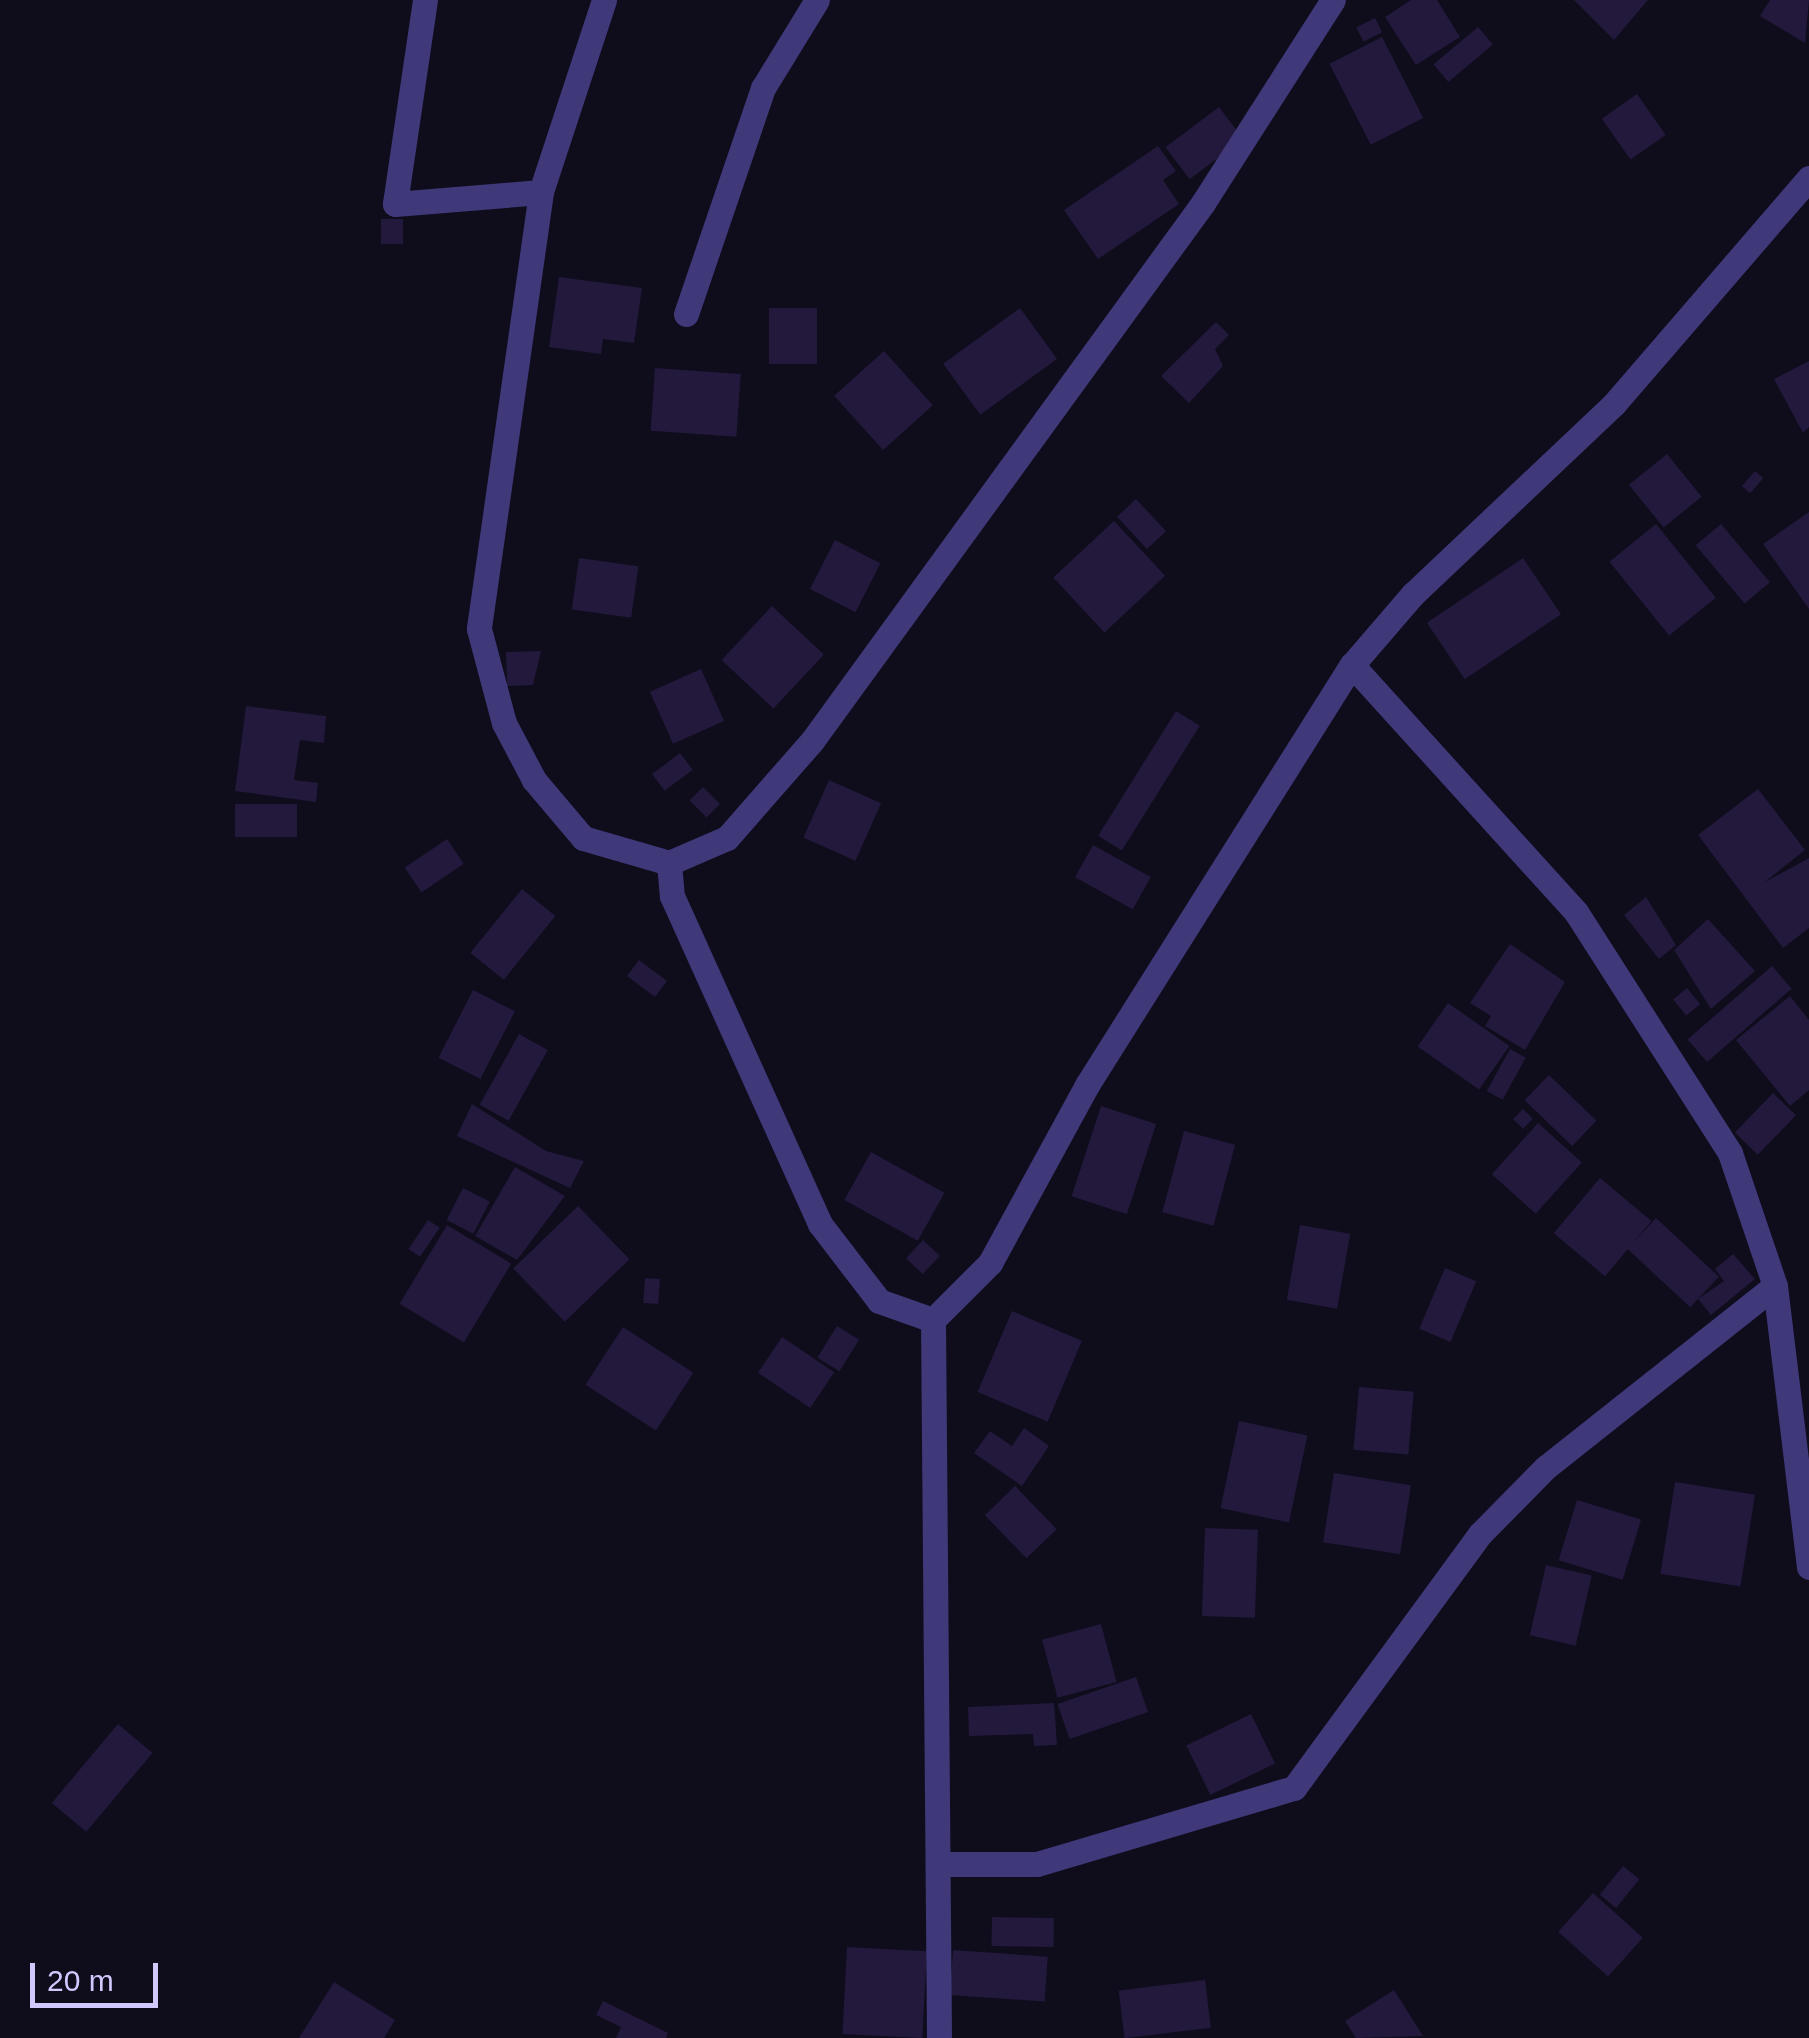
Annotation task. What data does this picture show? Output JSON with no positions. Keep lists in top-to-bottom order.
{
  "scale_bar": "20 m"
}
